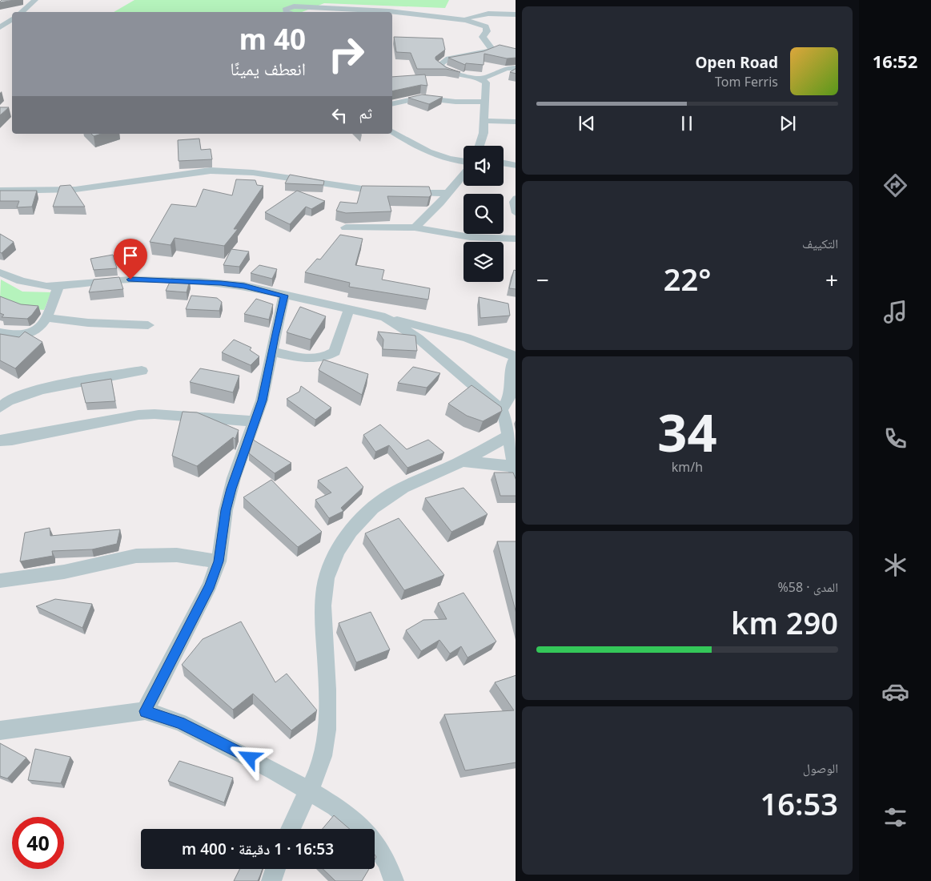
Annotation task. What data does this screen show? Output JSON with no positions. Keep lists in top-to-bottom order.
{
  "page": {
    "tabs": "16:52",
    "turn": ["40 m", "انعطف يمينًا"],
    "song": ["Open Road", "Tom Ferris"],
    "then": "ثم",
    "tile": [
      "التكييف",
      ["34", "km/h"],
      ["المدى · 58%", "290 km"],
      ["الوصول", "16:53"]
    ],
    "heat": ["−", "22°", "+"],
    "limit": "40",
    "trip": "16:53 · 1 دقيقة · 400 m"
  }
}
